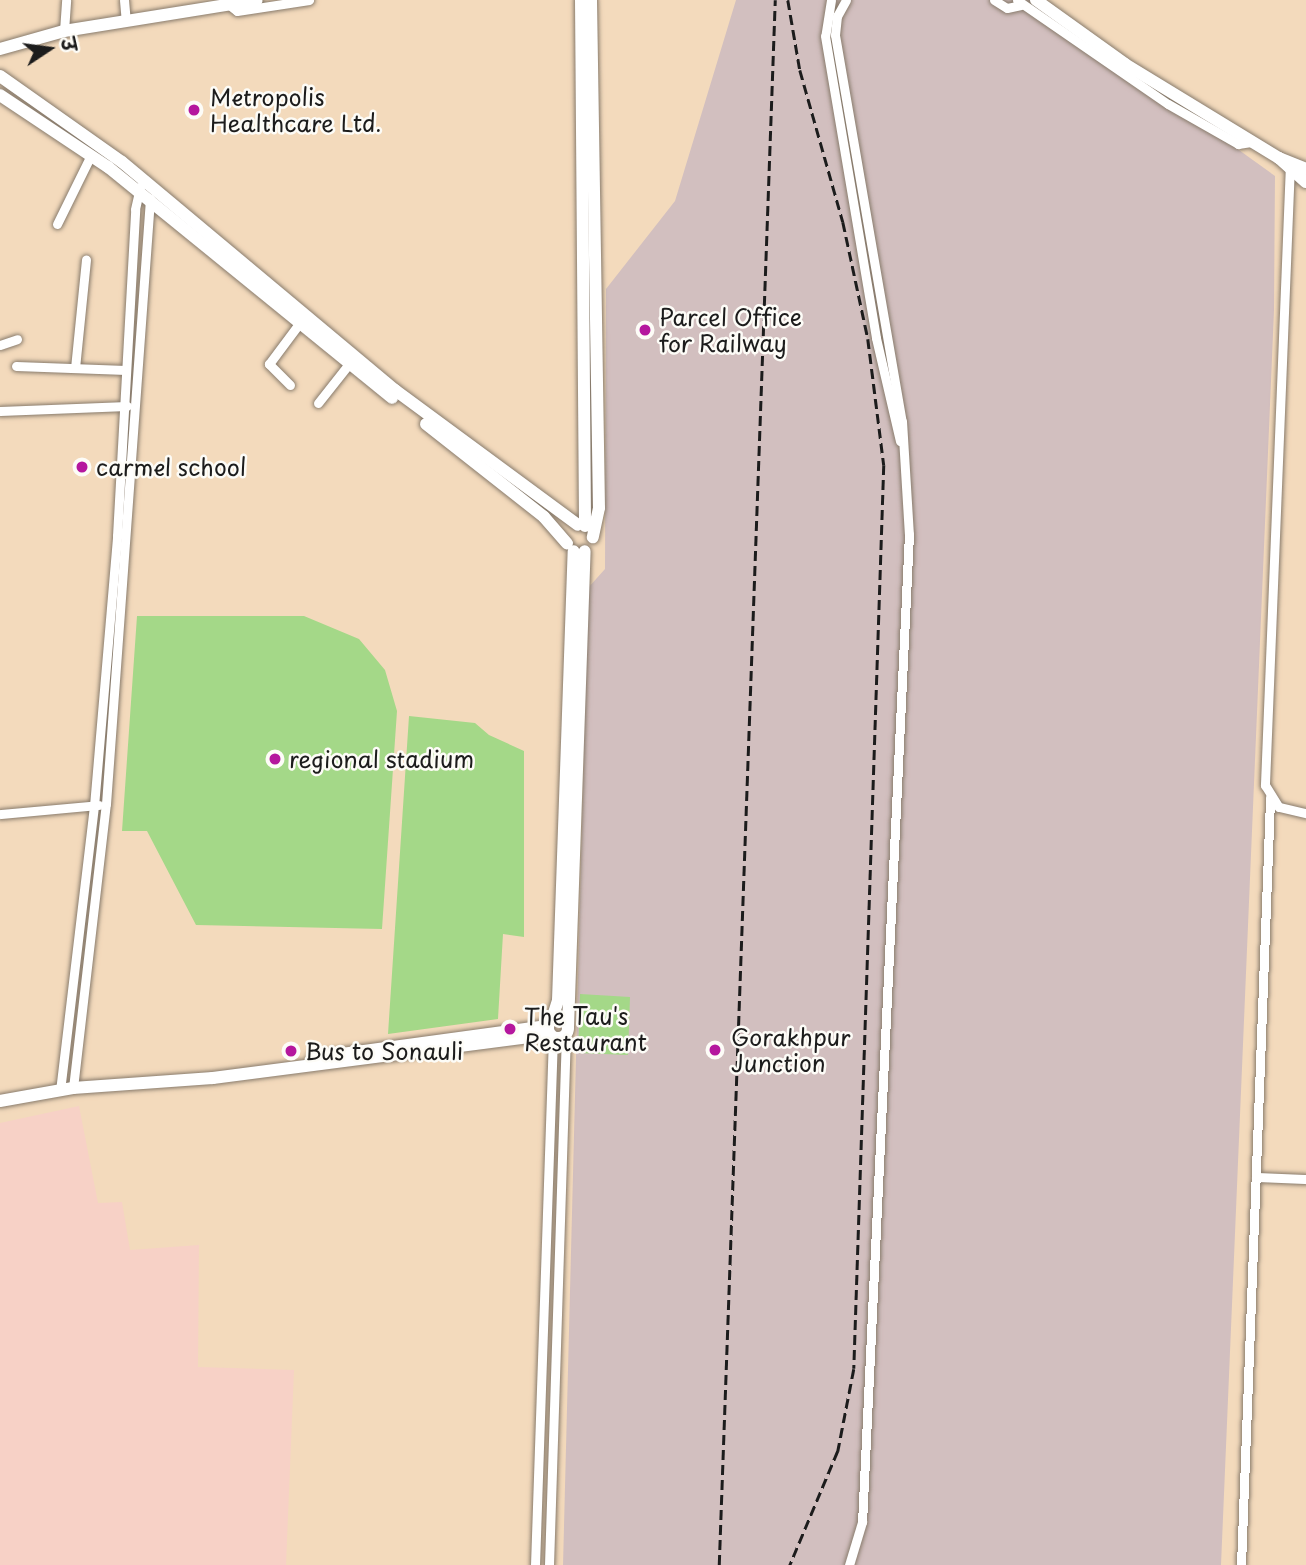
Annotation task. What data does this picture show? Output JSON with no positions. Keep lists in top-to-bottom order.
{
  "places": [
    "Metropolis Healthcare Ltd.",
    "Parcel Office for Railway",
    "carmel school",
    "regional stadium",
    "The Tau's Restaurant",
    "Gorakhpur Junction",
    "Bus to Sonauli"
  ],
  "north": "right"
}
